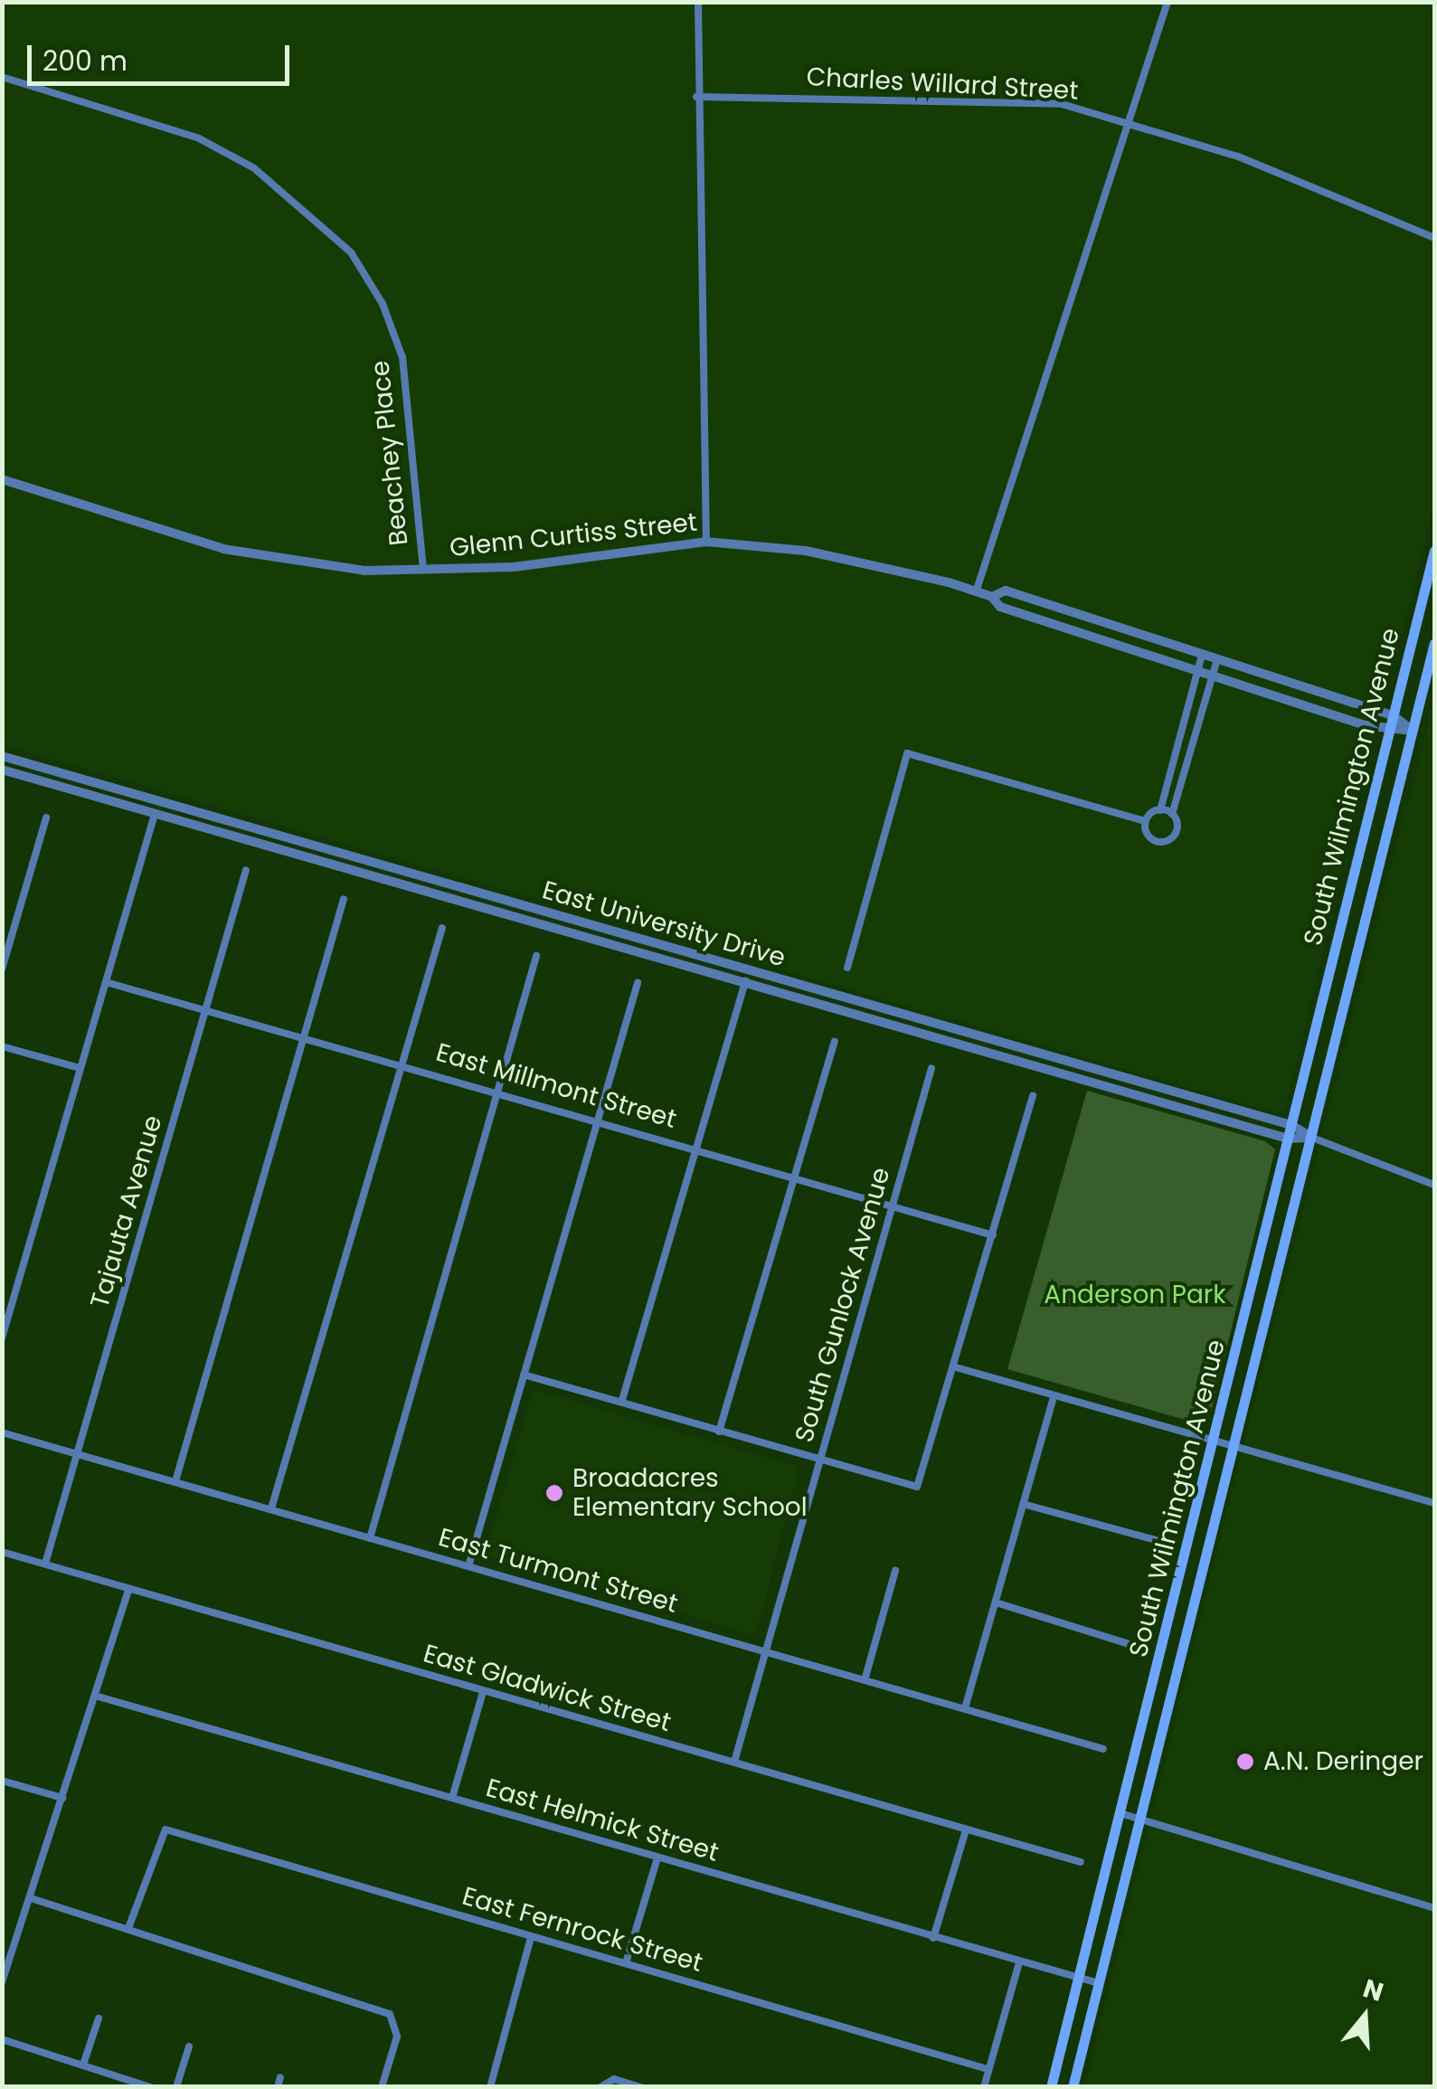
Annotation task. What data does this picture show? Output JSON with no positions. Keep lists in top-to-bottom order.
{
  "streets": {
    "main road": ["South Wilmington Avenue"],
    "street": [
      "Charles Willard Street",
      "Beachey Place",
      "Glenn Curtiss Street",
      "East University Drive",
      "East Millmont Street",
      "Tajauta Avenue",
      "South Gunlock Avenue",
      "East Turmont Street",
      "East Gladwick Street",
      "East Helmick Street",
      "East Fernrock Street"
    ]
  },
  "crossings": [
    ["Beachey Place", "Glenn Curtiss Street"],
    ["Glenn Curtiss Street", "South Wilmington Avenue"],
    ["South Wilmington Avenue", "East University Drive"],
    ["South Wilmington Avenue", "East Helmick Street"],
    ["East Millmont Street", "Tajauta Avenue"],
    ["East Millmont Street", "South Gunlock Avenue"],
    ["Tajauta Avenue", "East Turmont Street"],
    ["Tajauta Avenue", "East Gladwick Street"],
    ["South Gunlock Avenue", "East Turmont Street"],
    ["South Gunlock Avenue", "East Gladwick Street"]
  ],
  "parks": ["Anderson Park"],
  "places": ["Broadacres Elementary School", "A.N. Deringer"],
  "scale_bar": "200 m",
  "north": "top"
}
